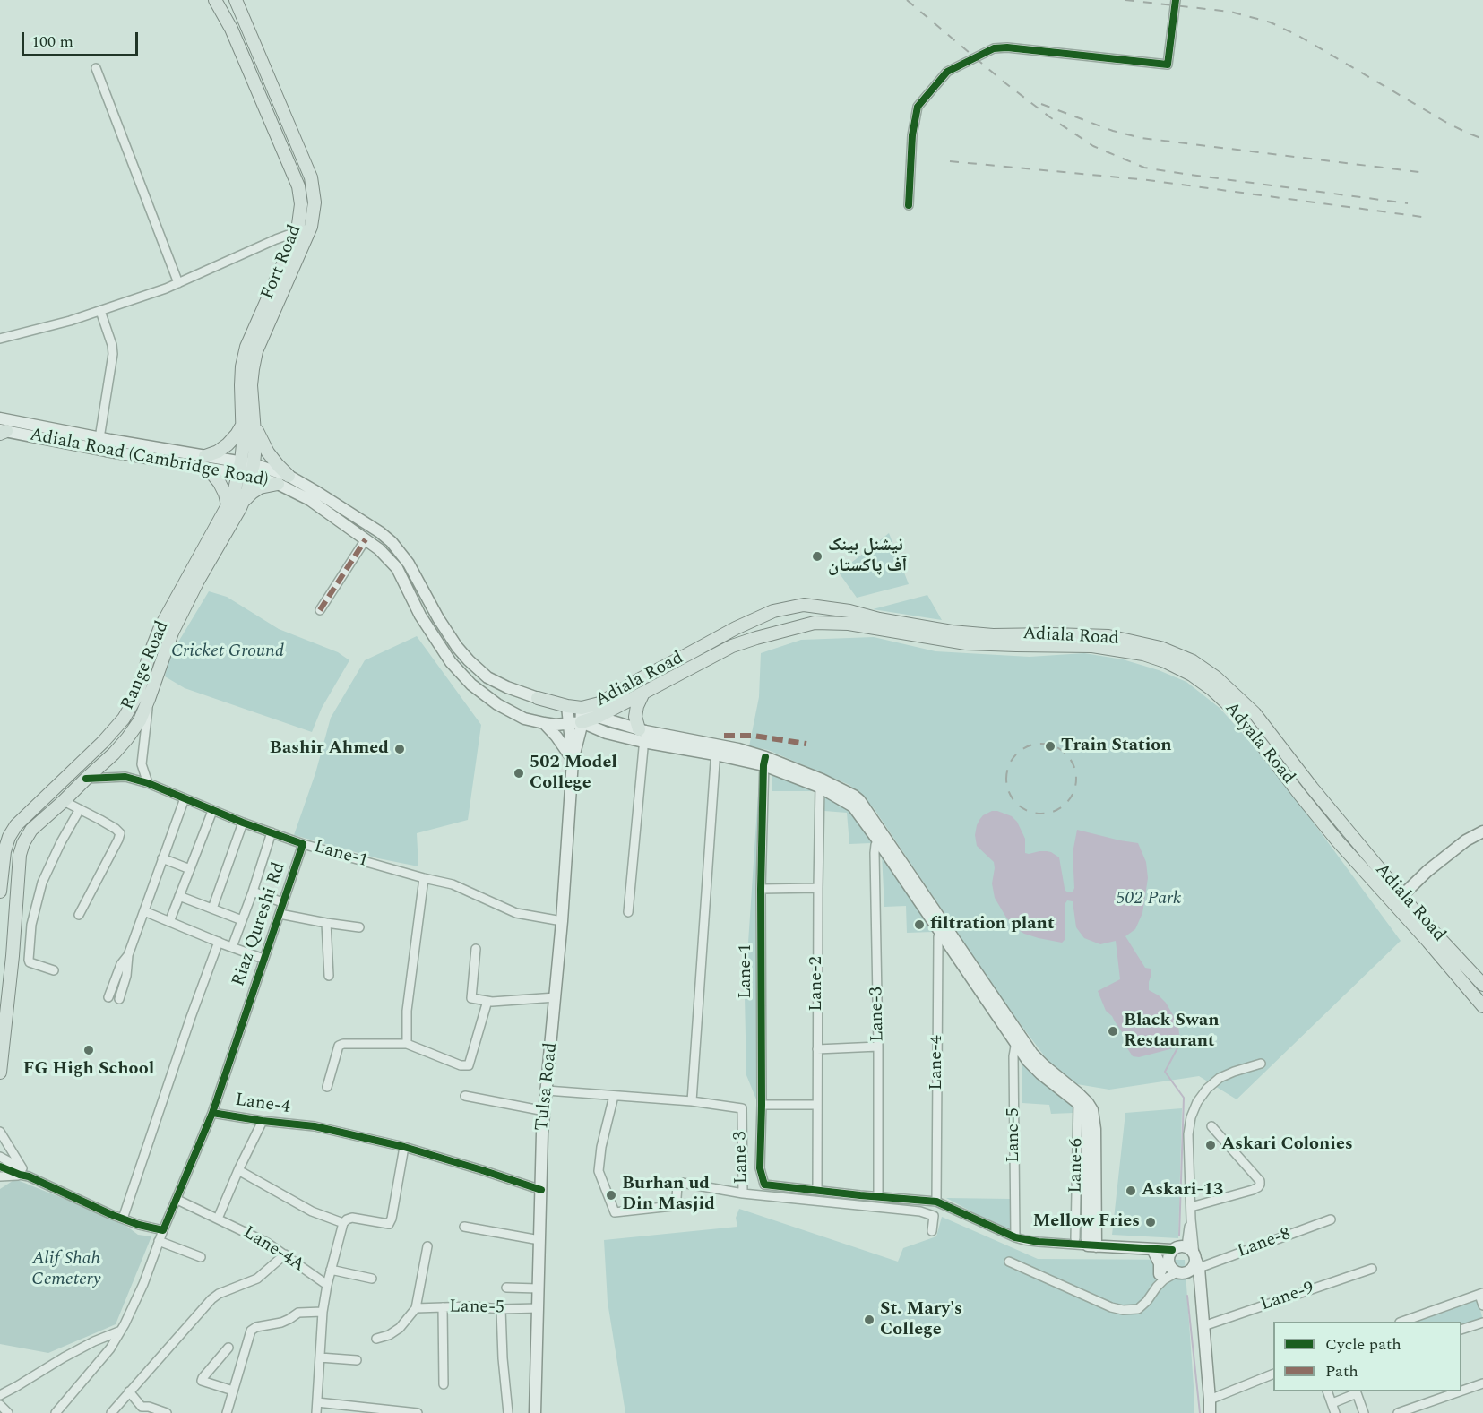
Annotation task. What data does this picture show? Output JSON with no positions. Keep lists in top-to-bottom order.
{
  "streets": {
    "main road": [
      "Fort Road",
      "Adiala Road (Cambridge Road)",
      "Adiala Road",
      "Range Road",
      "Adyala Road",
      "Tulsa Road"
    ],
    "street": [
      "Lane-1",
      "Riaz Qureshi Rd",
      "Lane-2",
      "Lane-3",
      "Lane-4",
      "Lane-5",
      "Lane 3",
      "Lane-6",
      "Lane-8",
      "Lane-4A",
      "Lane-9"
    ]
  },
  "crossings": [
    ["Fort Road", "Adiala Road (Cambridge Road)"],
    ["Fort Road", "Range Road"],
    ["Adiala Road (Cambridge Road)", "Adiala Road"],
    ["Adiala Road (Cambridge Road)", "Range Road"],
    ["Adiala Road (Cambridge Road)", "Tulsa Road"],
    ["Adiala Road", "Adyala Road"],
    ["Adiala Road", "Tulsa Road"],
    ["Lane-1", "Riaz Qureshi Rd"],
    ["Lane-1", "Lane-2"],
    ["Lane-1", "Tulsa Road"],
    ["Riaz Qureshi Rd", "Lane-4"],
    ["Lane-4", "Tulsa Road"],
    ["Lane-4", "Lane-4A"],
    ["Tulsa Road", "Lane-5"],
    ["Tulsa Road", "Lane 3"]
  ],
  "parks": ["Cricket Ground", "502 Park", "Alif Shah Cemetery"],
  "places": [
    "نیشنل بینک آف پاکستان",
    "Train Station",
    "Bashir Ahmed",
    "502 Model College",
    "filtration plant",
    "Black Swan Restaurant",
    "FG High School",
    "Askari Colonies",
    "Askari-13",
    "Burhan ud Din Masjid",
    "Mellow Fries",
    "St. Mary's College"
  ],
  "legend": ["Cycle path", "Path"],
  "scale_bar": "100 m"
}
